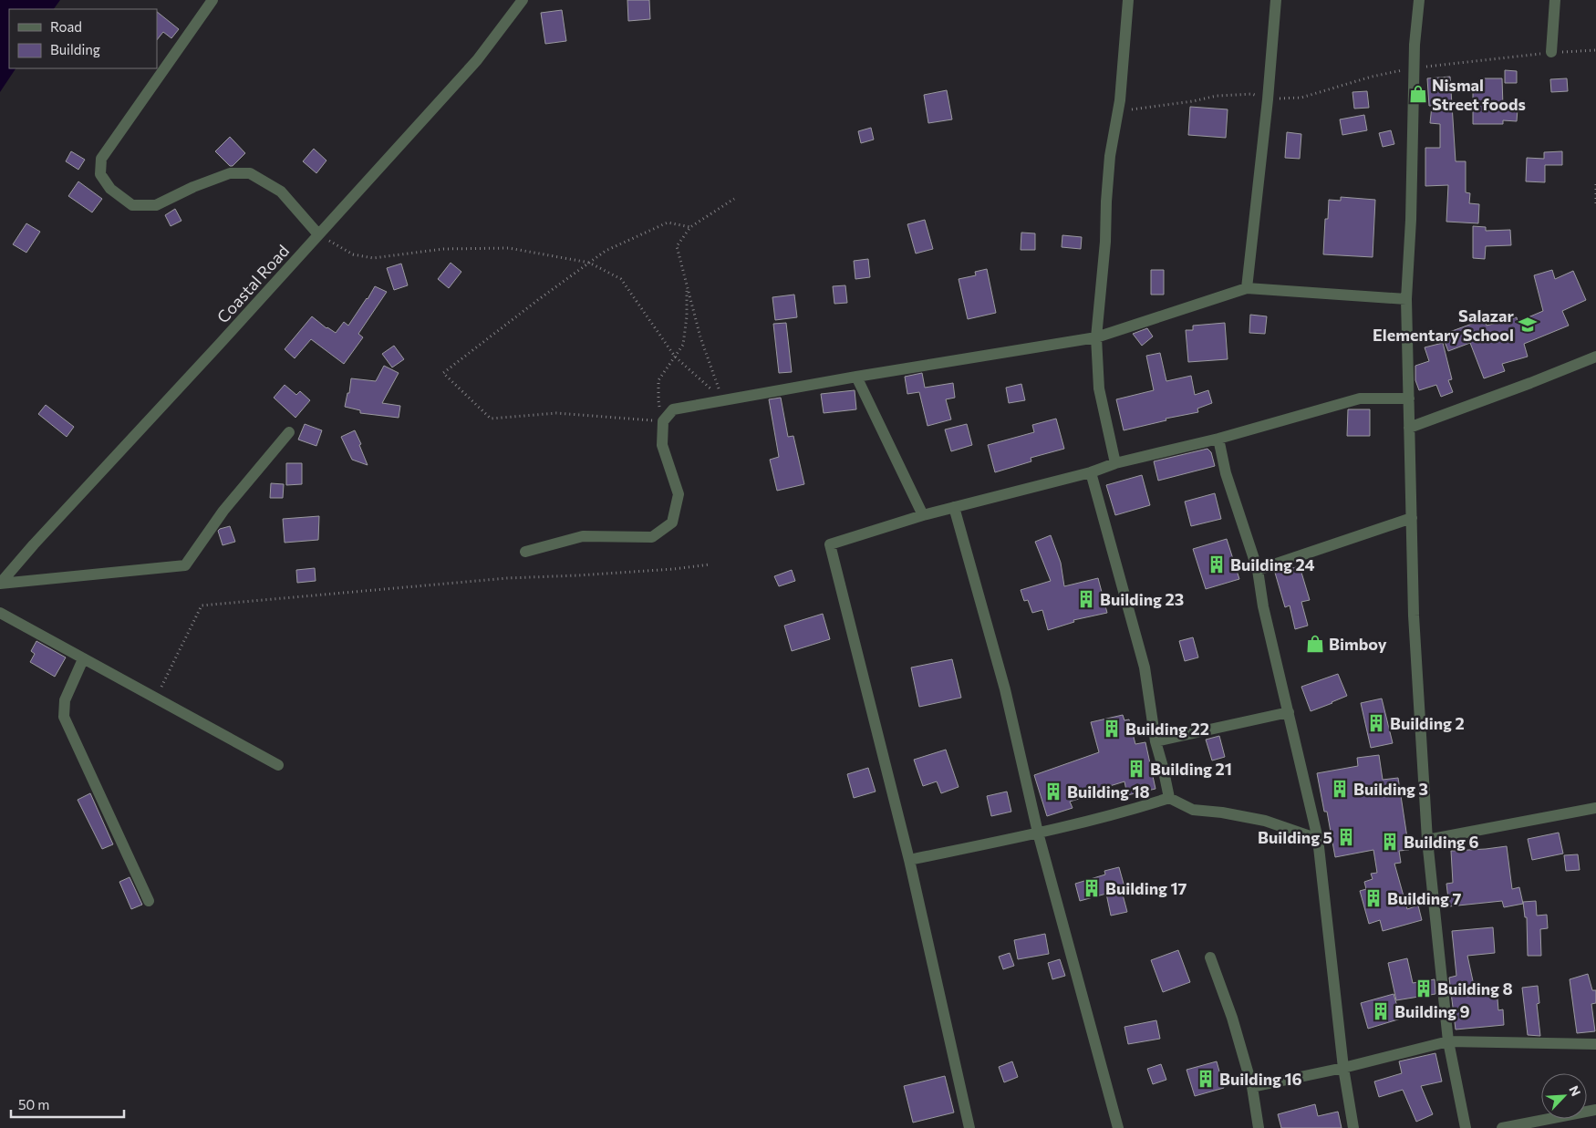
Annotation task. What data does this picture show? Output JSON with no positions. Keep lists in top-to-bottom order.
{
  "streets": {
    "street": ["Coastal Road"]
  },
  "places": {
    "shop": ["Nismal Street foods", "Bimboy"],
    "school or university": ["Salazar Elementary School"],
    "building": [
      "Building 24",
      "Building 23",
      "Building 2",
      "Building 22",
      "Building 21",
      "Building 3",
      "Building 18",
      "Building 5",
      "Building 6",
      "Building 17",
      "Building 7",
      "Building 8",
      "Building 9",
      "Building 16"
    ]
  },
  "legend": ["Road", "Building"],
  "scale_bar": "50 m",
  "north": "top right"
}
